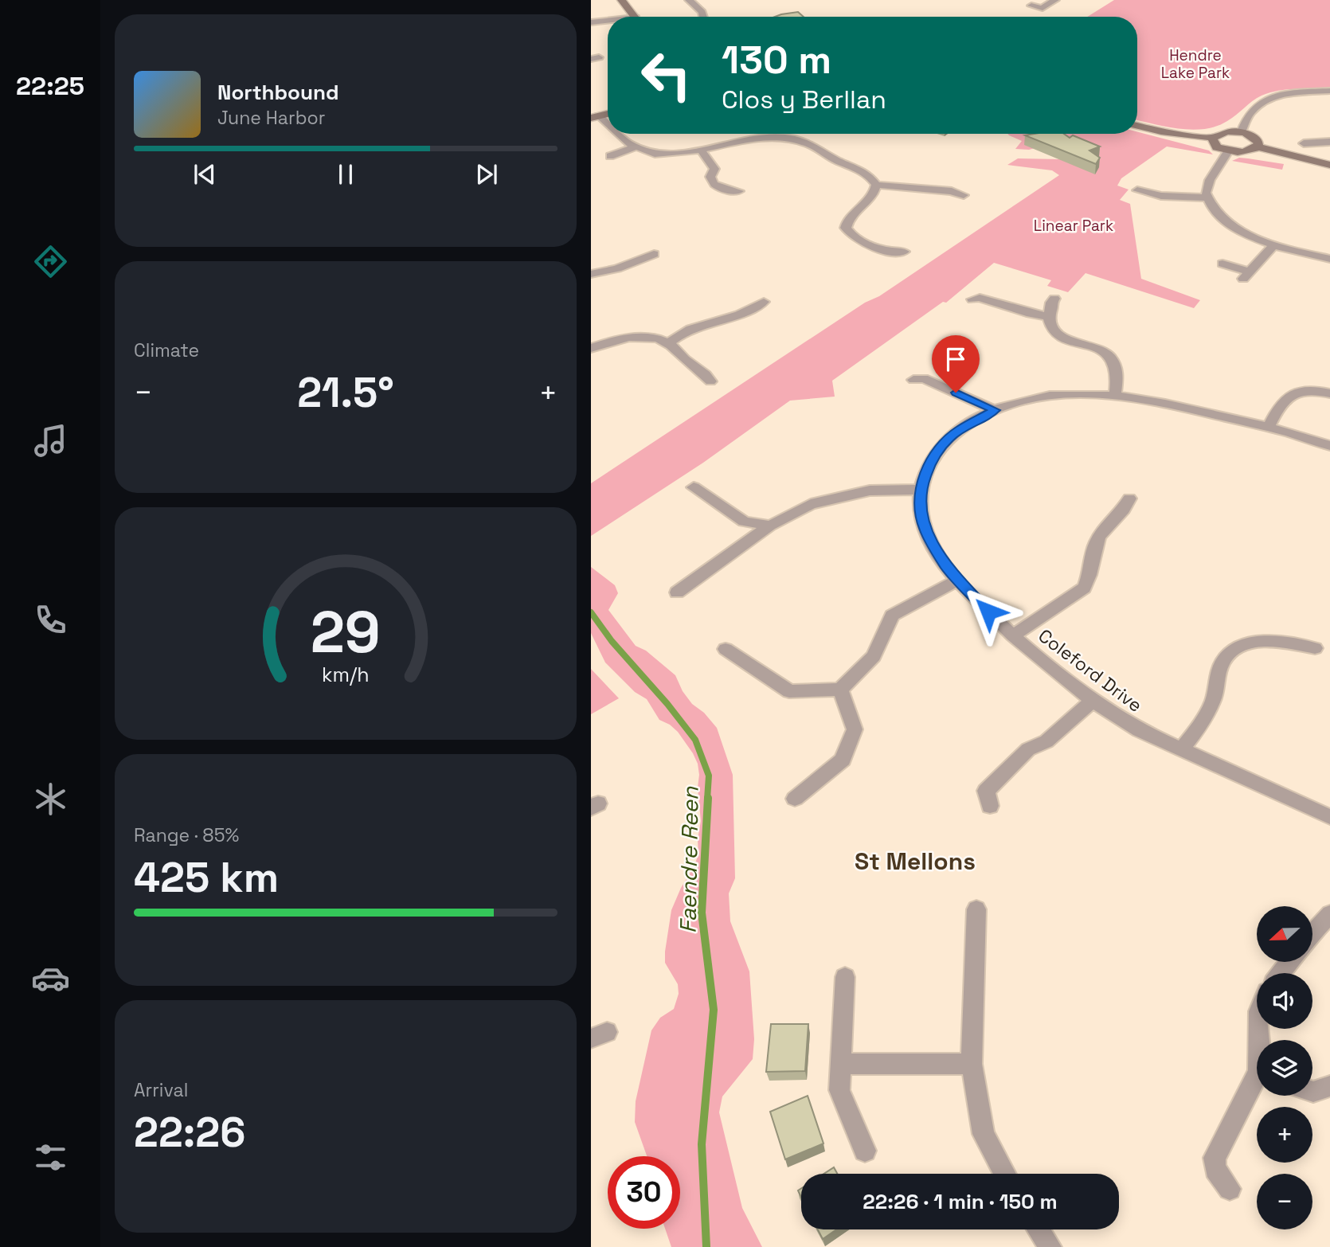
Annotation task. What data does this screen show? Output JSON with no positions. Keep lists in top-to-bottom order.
{
  "streets": {
    "street": ["Coleford Drive"]
  },
  "districts": ["St Mellons"],
  "water": ["Faendre Reen"],
  "parks": ["Hendre Lake Park", "Linear Park"],
  "north": "left",
  "page": {
    "tabs": "22:25",
    "turn": ["130 m", "Clos y Berllan"],
    "song": ["Northbound", "June Harbor"],
    "tile": [
      "Climate",
      ["Range · 85%", "425 km"],
      ["Arrival", "22:26"]
    ],
    "heat": ["−", "21.5°", "+"],
    "map_buttons": ["+", "−"],
    "limit": "30",
    "trip": "22:26 · 1 min · 150 m",
    "gauge": ["29", "km/h"]
  }
}
